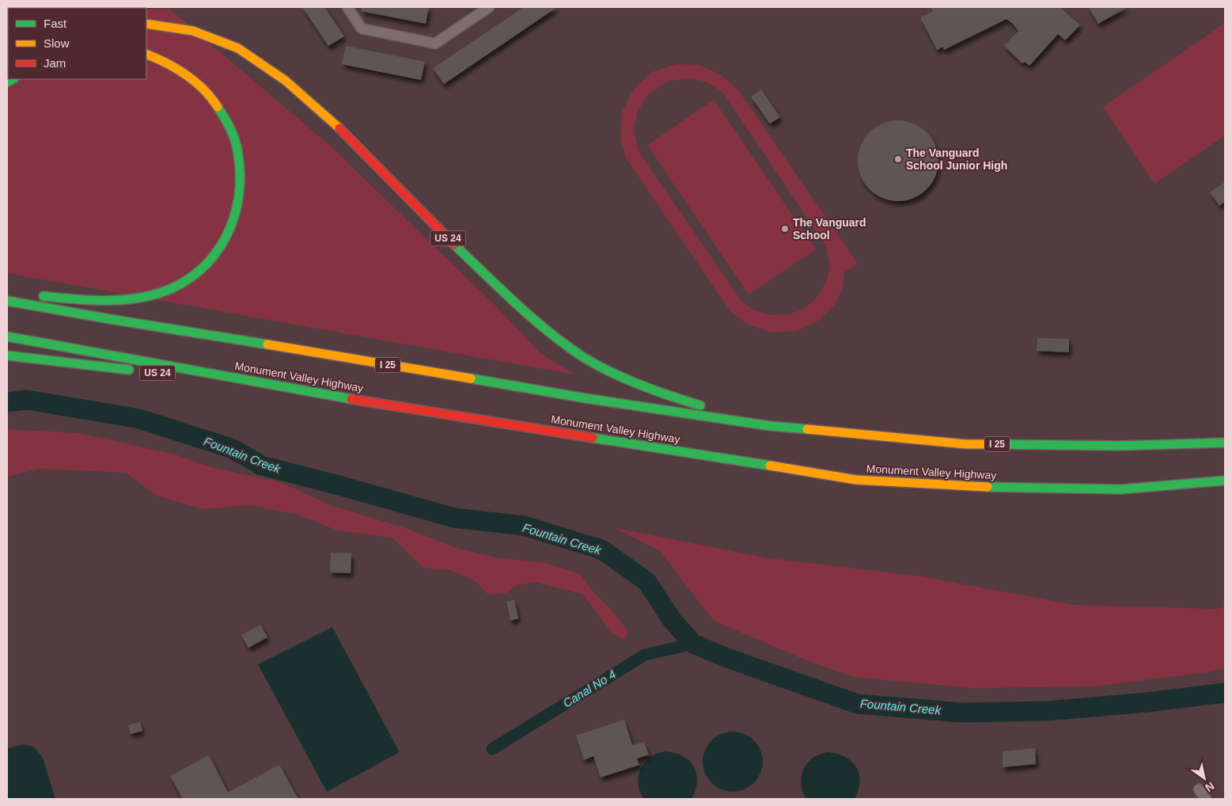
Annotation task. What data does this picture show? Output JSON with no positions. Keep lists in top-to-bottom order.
{
  "streets": {
    "highway": ["US 24", "I 25", "Monument Valley Highway"]
  },
  "crossings": [
    ["US 24", "I 25"],
    ["US 24", "Monument Valley Highway"]
  ],
  "water": ["Fountain Creek", "Canal No 4"],
  "places": ["The Vanguard School Junior High", "The Vanguard School"],
  "legend": ["Fast", "Slow", "Jam"],
  "north": "bottom right"
}
